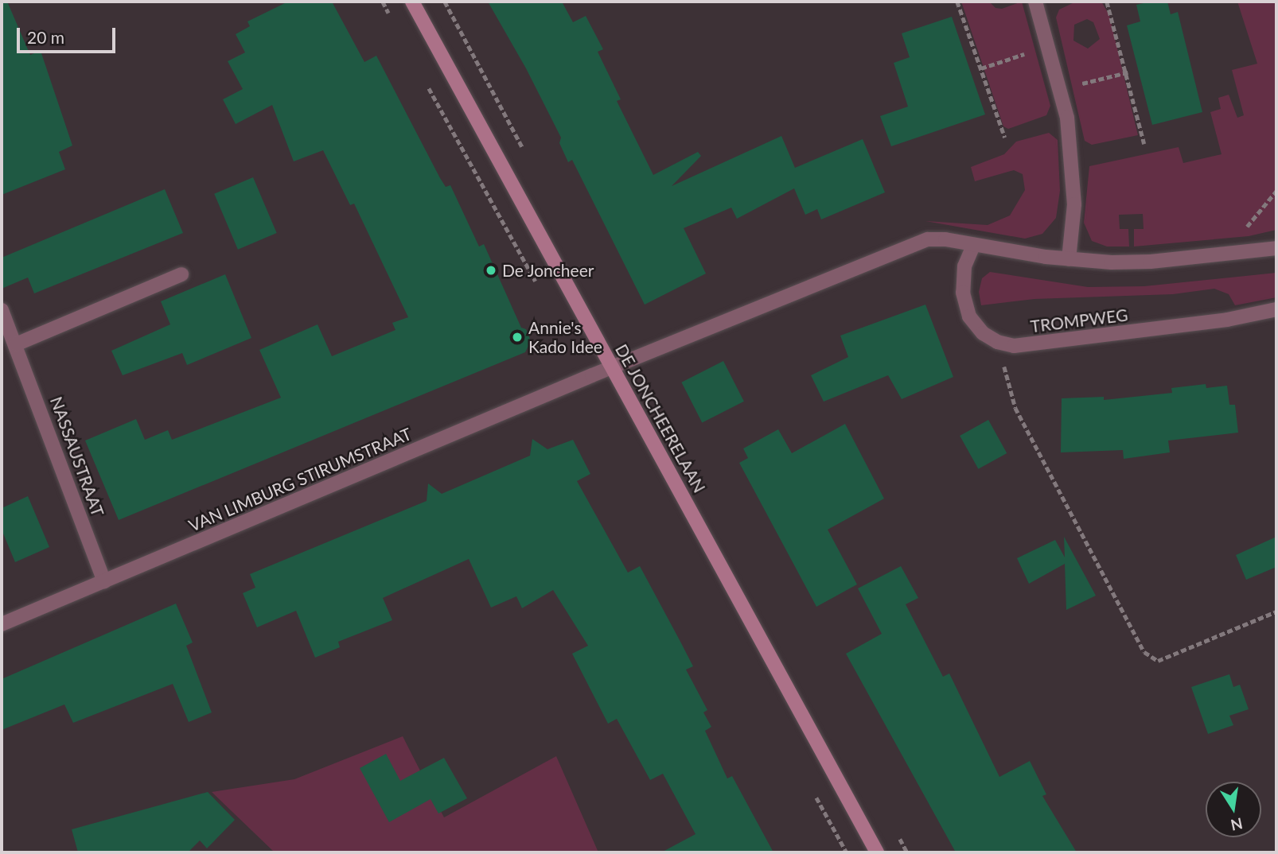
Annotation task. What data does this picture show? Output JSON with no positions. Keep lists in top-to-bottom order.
{
  "streets": {
    "main road": ["DE JONCHEERELAAN"],
    "street": ["TROMPWEG", "NASSAUSTRAAT", "VAN LIMBURG STIRUMSTRAAT"]
  },
  "crossings": [
    ["DE JONCHEERELAAN", "VAN LIMBURG STIRUMSTRAAT"],
    ["NASSAUSTRAAT", "VAN LIMBURG STIRUMSTRAAT"]
  ],
  "places": ["De Joncheer", "Annie's Kado Idee"],
  "scale_bar": "20 m",
  "north": "bottom"
}
